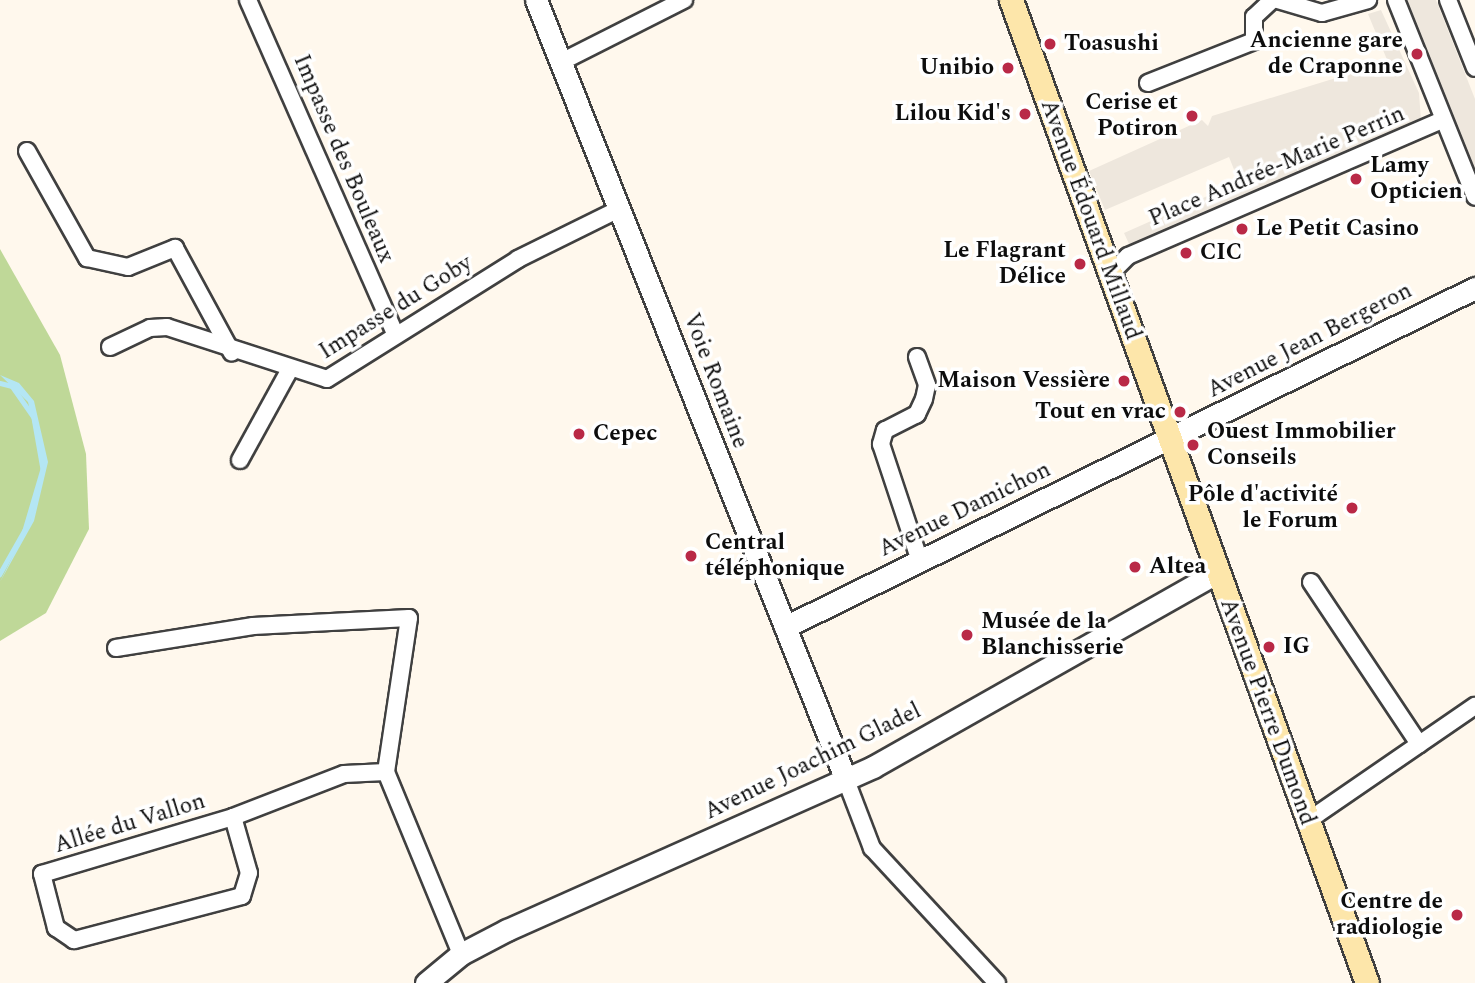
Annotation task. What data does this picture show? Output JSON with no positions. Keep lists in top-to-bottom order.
{
  "streets": {
    "main road": ["Avenue Édouard Millaud", "Avenue Pierre Dumond"],
    "street": [
      "Impasse des Bouleaux",
      "Place Andrée-Marie Perrin",
      "Impasse du Goby",
      "Avenue Jean Bergeron",
      "Voie Romaine",
      "Avenue Damichon",
      "Avenue Joachim Gladel",
      "Allée du Vallon"
    ]
  },
  "crossings": [
    ["Impasse des Bouleaux", "Impasse du Goby"],
    ["Place Andrée-Marie Perrin", "Avenue Édouard Millaud"],
    ["Avenue Édouard Millaud", "Avenue Jean Bergeron"],
    ["Avenue Édouard Millaud", "Avenue Damichon"],
    ["Avenue Édouard Millaud", "Avenue Pierre Dumond"],
    ["Impasse du Goby", "Voie Romaine"],
    ["Avenue Jean Bergeron", "Avenue Damichon"],
    ["Avenue Jean Bergeron", "Avenue Pierre Dumond"],
    ["Voie Romaine", "Avenue Damichon"],
    ["Voie Romaine", "Avenue Joachim Gladel"],
    ["Avenue Damichon", "Avenue Pierre Dumond"],
    ["Avenue Pierre Dumond", "Avenue Joachim Gladel"]
  ],
  "places": [
    "Toasushi",
    "Ancienne gare de Craponne",
    "Unibio",
    "Lilou Kid's",
    "Cerise et Potiron",
    "Lamy Opticien",
    "Le Petit Casino",
    "CIC",
    "Le Flagrant Délice",
    "Maison Vessière",
    "Tout en vrac",
    "Cepec",
    "Ouest Immobilier Conseils",
    "Pôle d'activité le Forum",
    "Central téléphonique",
    "Altea",
    "Musée de la Blanchisserie",
    "IG",
    "Centre de radiologie"
  ]
}
